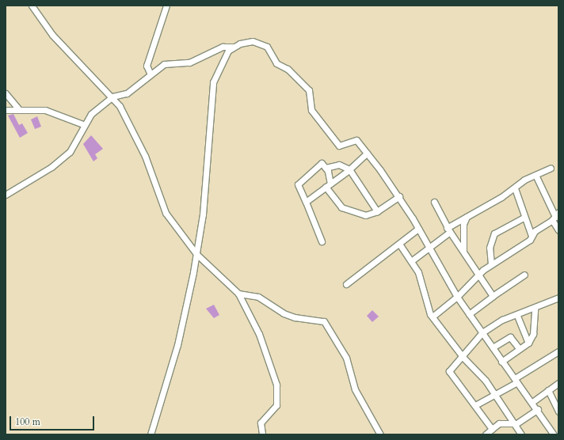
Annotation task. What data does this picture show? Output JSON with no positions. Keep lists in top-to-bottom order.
{
  "scale_bar": "100 m"
}
